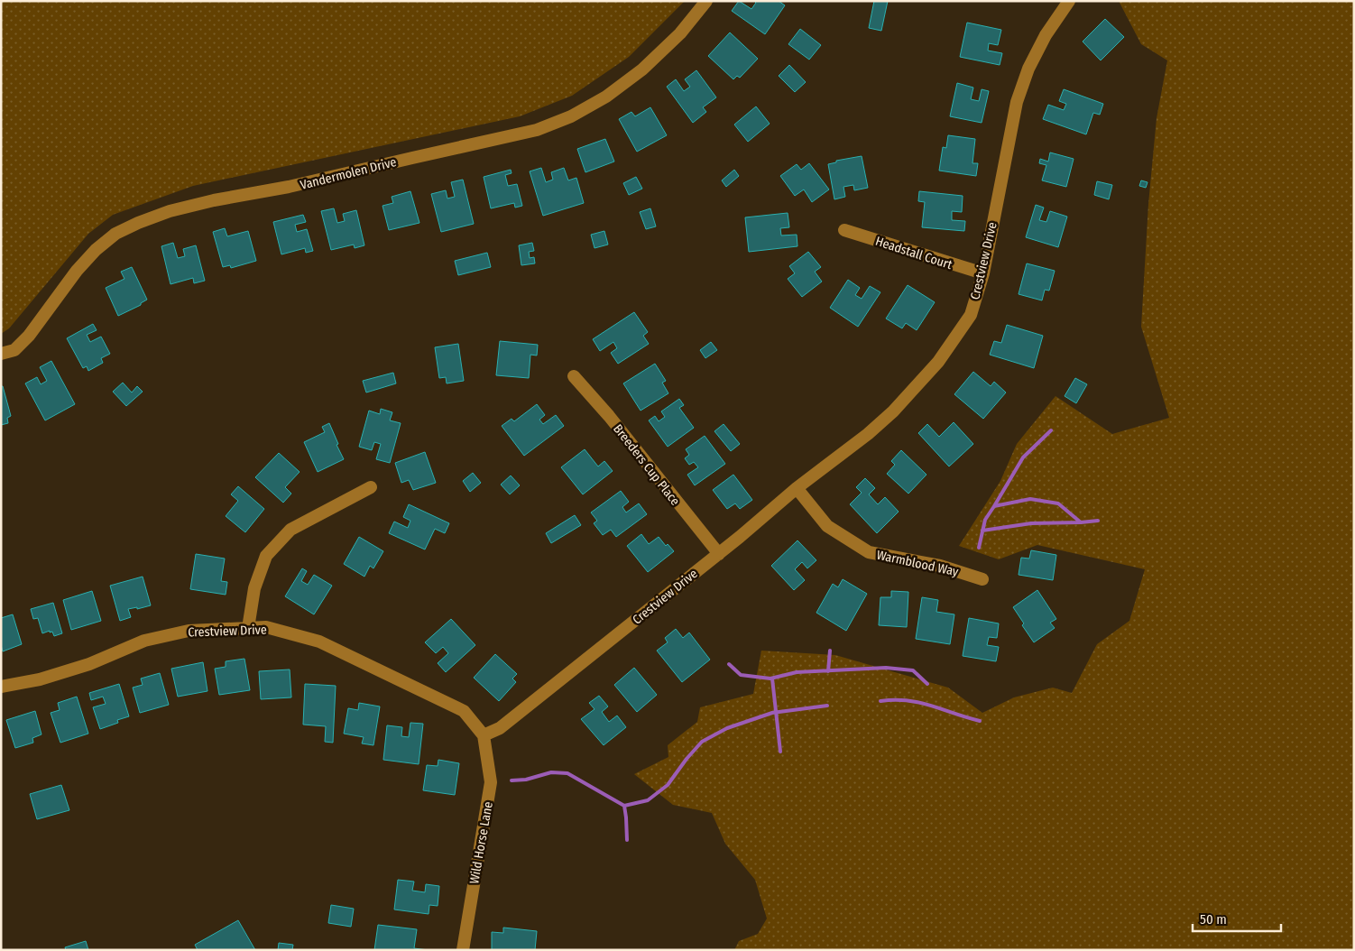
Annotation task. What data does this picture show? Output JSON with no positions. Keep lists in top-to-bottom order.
{
  "streets": {
    "street": [
      "Vandermolen Drive",
      "Headstall Court",
      "Crestview Drive",
      "Breeders Cup Place",
      "Warmblood Way",
      "Wild Horse Lane"
    ]
  },
  "crossings": [
    ["Headstall Court", "Crestview Drive"],
    ["Crestview Drive", "Breeders Cup Place"],
    ["Crestview Drive", "Warmblood Way"],
    ["Crestview Drive", "Wild Horse Lane"]
  ],
  "scale_bar": "50 m"
}
